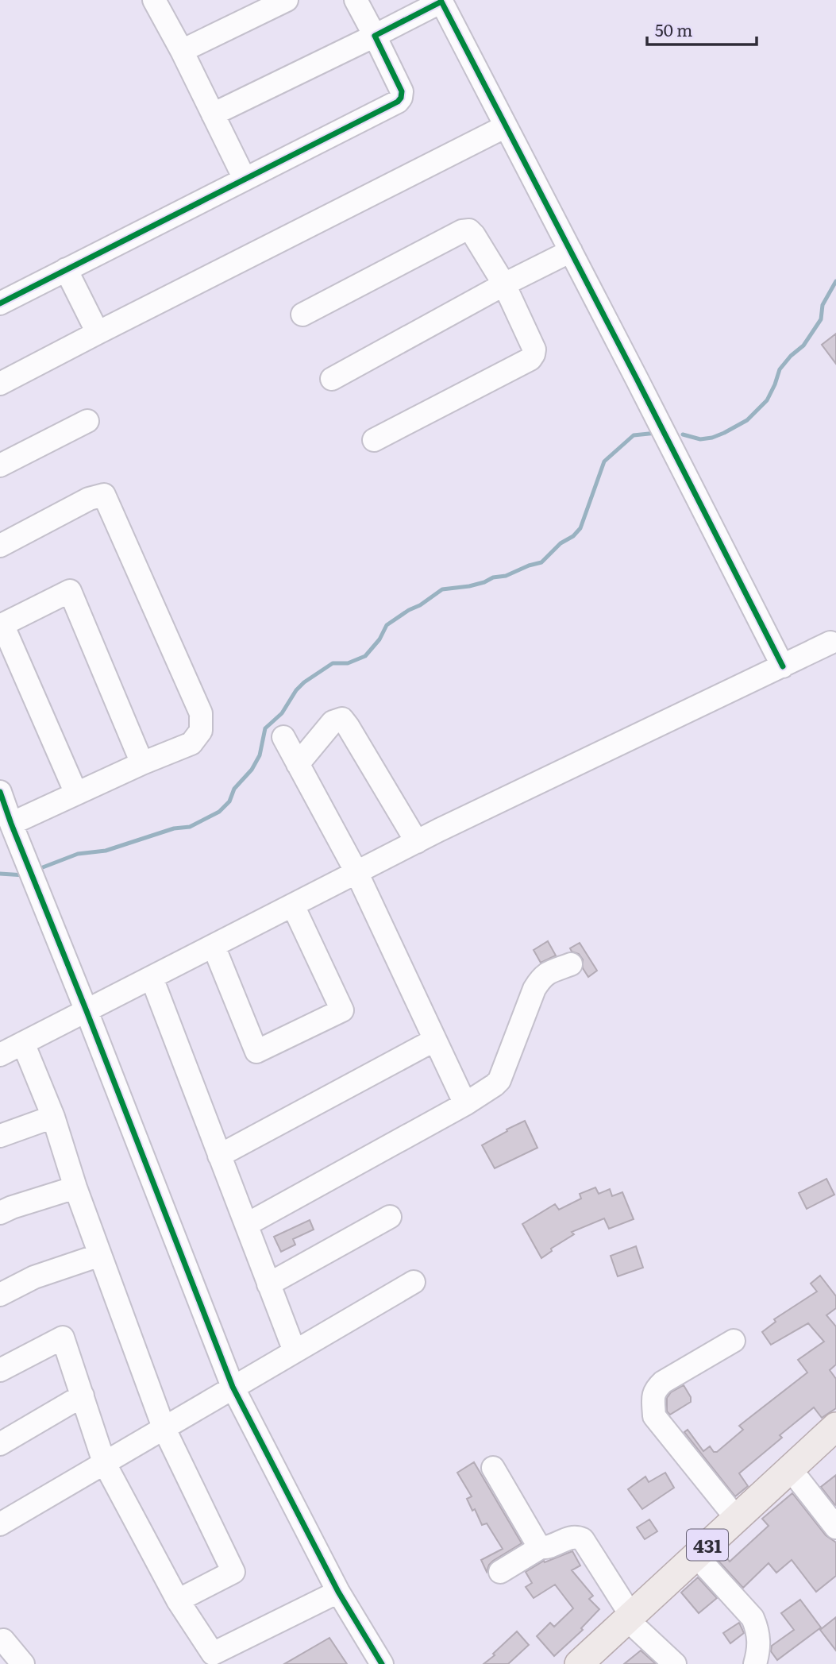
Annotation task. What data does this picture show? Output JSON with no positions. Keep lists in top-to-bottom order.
{
  "streets": {
    "main road": ["431"]
  },
  "scale_bar": "50 m"
}
